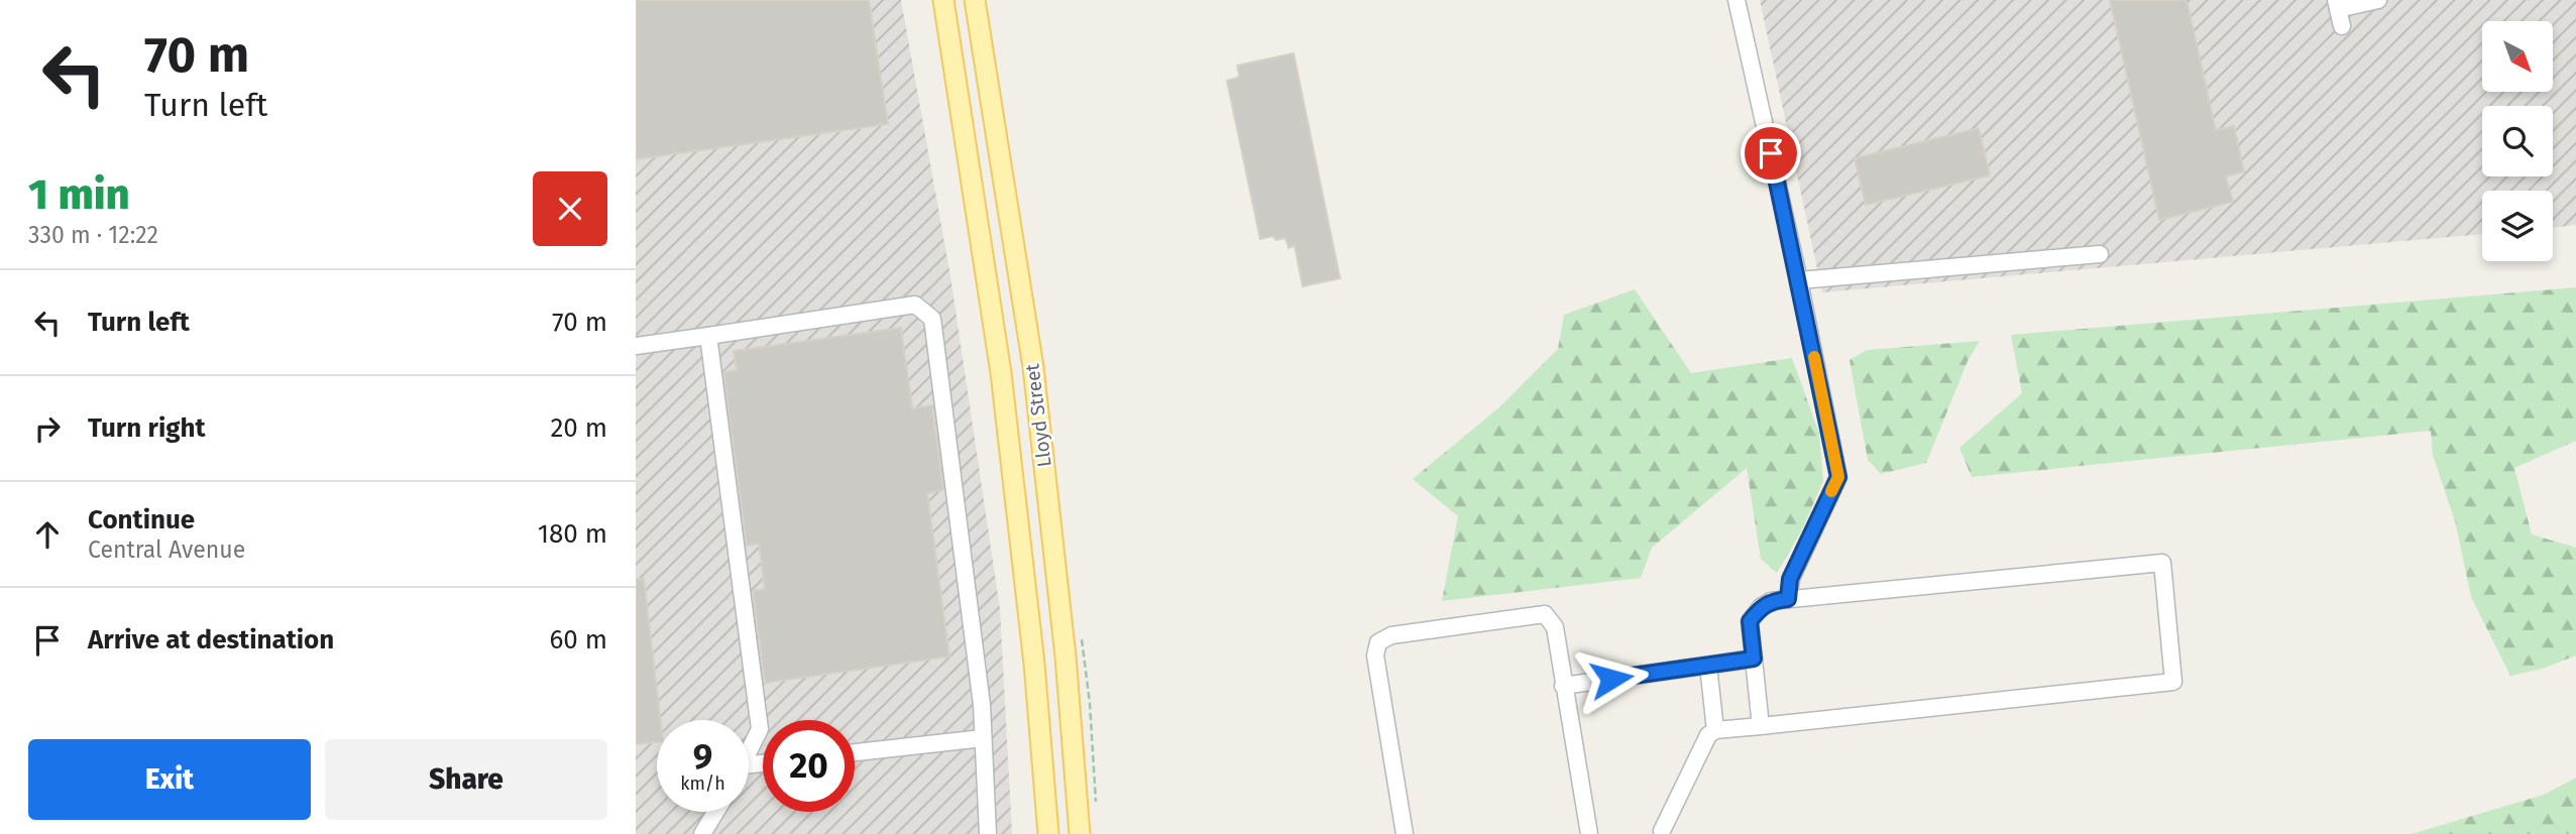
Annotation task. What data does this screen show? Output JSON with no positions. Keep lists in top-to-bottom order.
{
  "streets": {
    "main road": ["Lloyd Street"]
  },
  "north": "bottom right",
  "page": {
    "turn": ["70 m", "Turn left"],
    "heading": ["1 min", "330 m · 12:22"],
    "list": [
      {
        "name": "Turn left",
        "value": "70 m"
      },
      {
        "name": "Turn right",
        "value": "20 m"
      },
      {
        "name": "Continue",
        "note": "Central Avenue",
        "value": "180 m"
      },
      {
        "name": "Arrive at destination",
        "value": "60 m"
      }
    ],
    "speed": "9 km/h",
    "limit": "20",
    "buttons": ["Exit", "Share"]
  }
}
